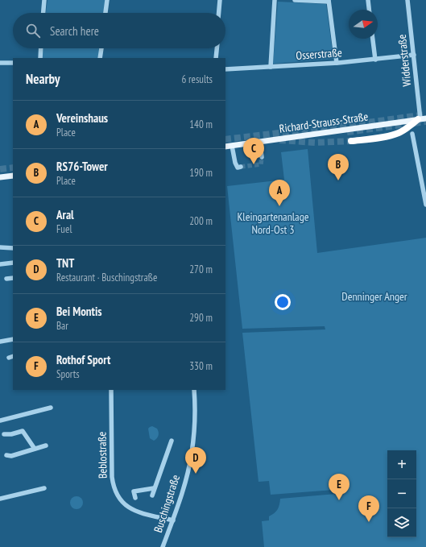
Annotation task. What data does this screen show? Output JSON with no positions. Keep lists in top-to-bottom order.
{
  "streets": {
    "main road": ["Richard-Strauss-Straße"],
    "street": [
      "Osserstraße",
      "Widderstraße",
      "Beblostraße",
      "Buschingstraße"
    ]
  },
  "crossings": [
    ["Osserstraße", "Widderstraße"],
    ["Widderstraße", "Richard-Strauss-Straße"],
    ["Beblostraße", "Buschingstraße"]
  ],
  "parks": ["Kleingartenanlage Nord-Ost 3", "Denninger Anger"],
  "north": "right",
  "page": {
    "search": "Search here",
    "heading": ["Nearby", "6 results"],
    "list": [
      {
        "mark": "A",
        "name": "Vereinshaus",
        "note": "Place",
        "value": "140 m"
      },
      {
        "mark": "B",
        "name": "RS76-Tower",
        "note": "Place",
        "value": "190 m"
      },
      {
        "mark": "C",
        "name": "Aral",
        "note": "Fuel",
        "value": "200 m"
      },
      {
        "mark": "D",
        "name": "TNT",
        "note": "Restaurant · Buschingstraße",
        "value": "270 m"
      },
      {
        "mark": "E",
        "name": "Bei Montis",
        "note": "Bar",
        "value": "290 m"
      },
      {
        "mark": "F",
        "name": "Rothof Sport",
        "note": "Sports",
        "value": "330 m"
      }
    ],
    "pins": [
      "C",
      "B",
      "A",
      "D",
      "E",
      "F"
    ],
    "map_buttons": ["+", "−"]
  }
}
